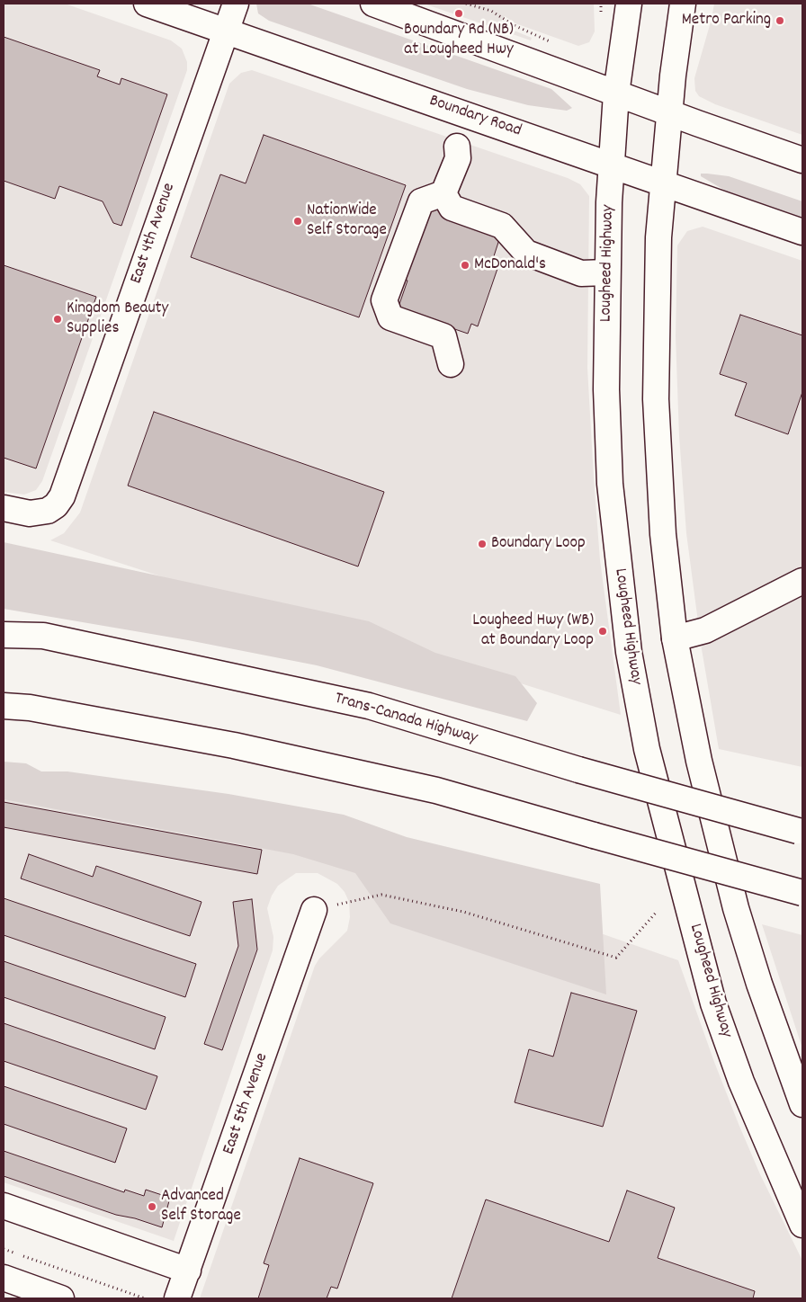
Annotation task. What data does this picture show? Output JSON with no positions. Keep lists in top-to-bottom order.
{
  "streets": {
    "main road": [
      "Boundary Road",
      "East 4th Avenue",
      "Lougheed Highway",
      "Trans-Canada Highway",
      "East 5th Avenue"
    ]
  },
  "crossings": [
    ["Boundary Road", "East 4th Avenue"],
    ["Boundary Road", "Lougheed Highway"]
  ],
  "places": [
    "Boundary Rd (NB) at Lougheed Hwy",
    "Metro Parking",
    "NationWide Self Storage",
    "McDonald's",
    "Kingdom Beauty Supplies",
    "Boundary Loop",
    "Lougheed Hwy (WB) at Boundary Loop",
    "Advanced Self Storage"
  ]
}
